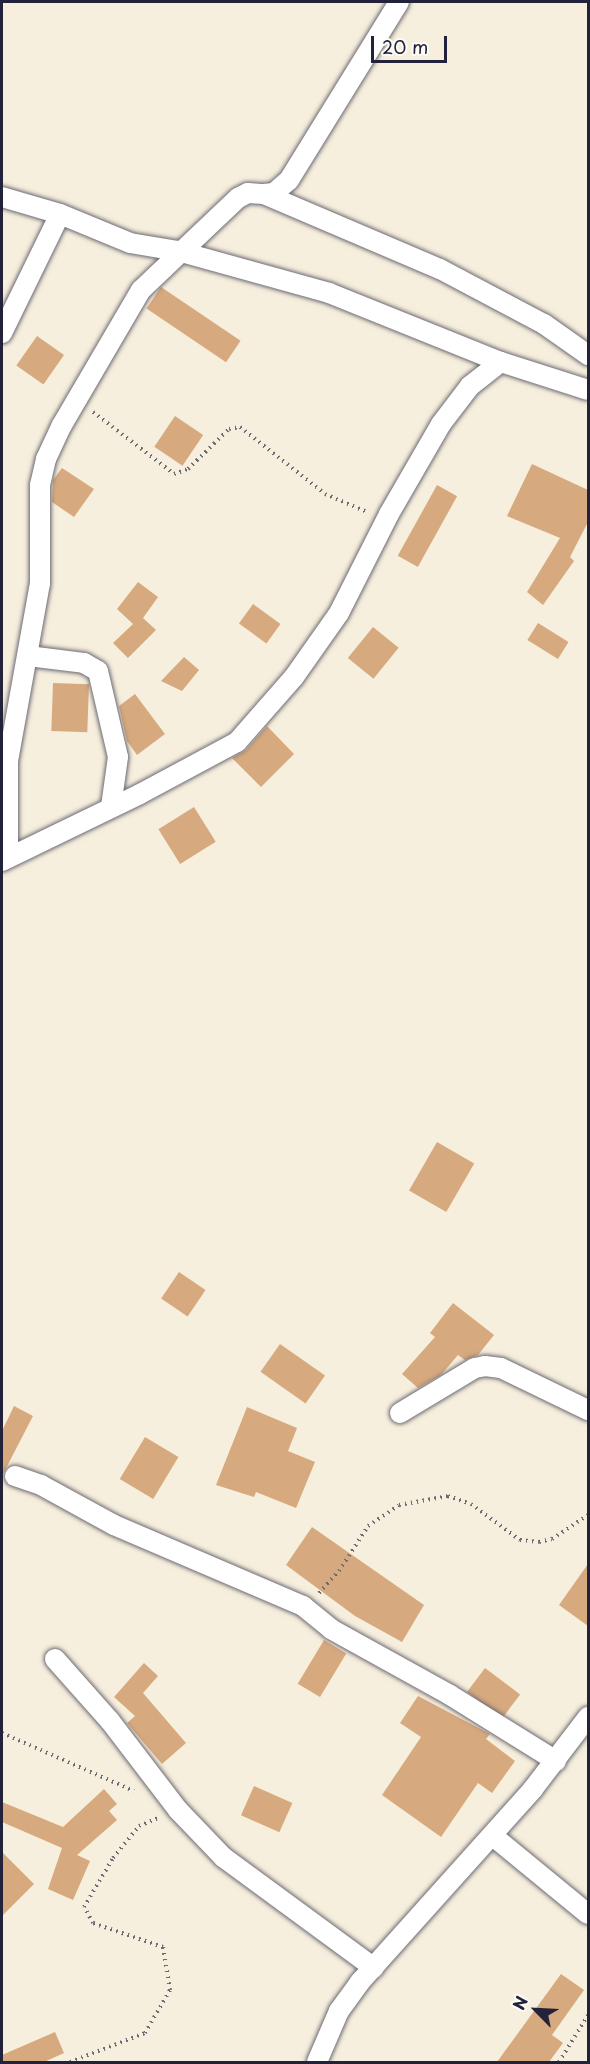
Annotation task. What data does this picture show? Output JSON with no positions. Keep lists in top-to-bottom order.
{
  "scale_bar": "20 m",
  "north": "top left"
}
